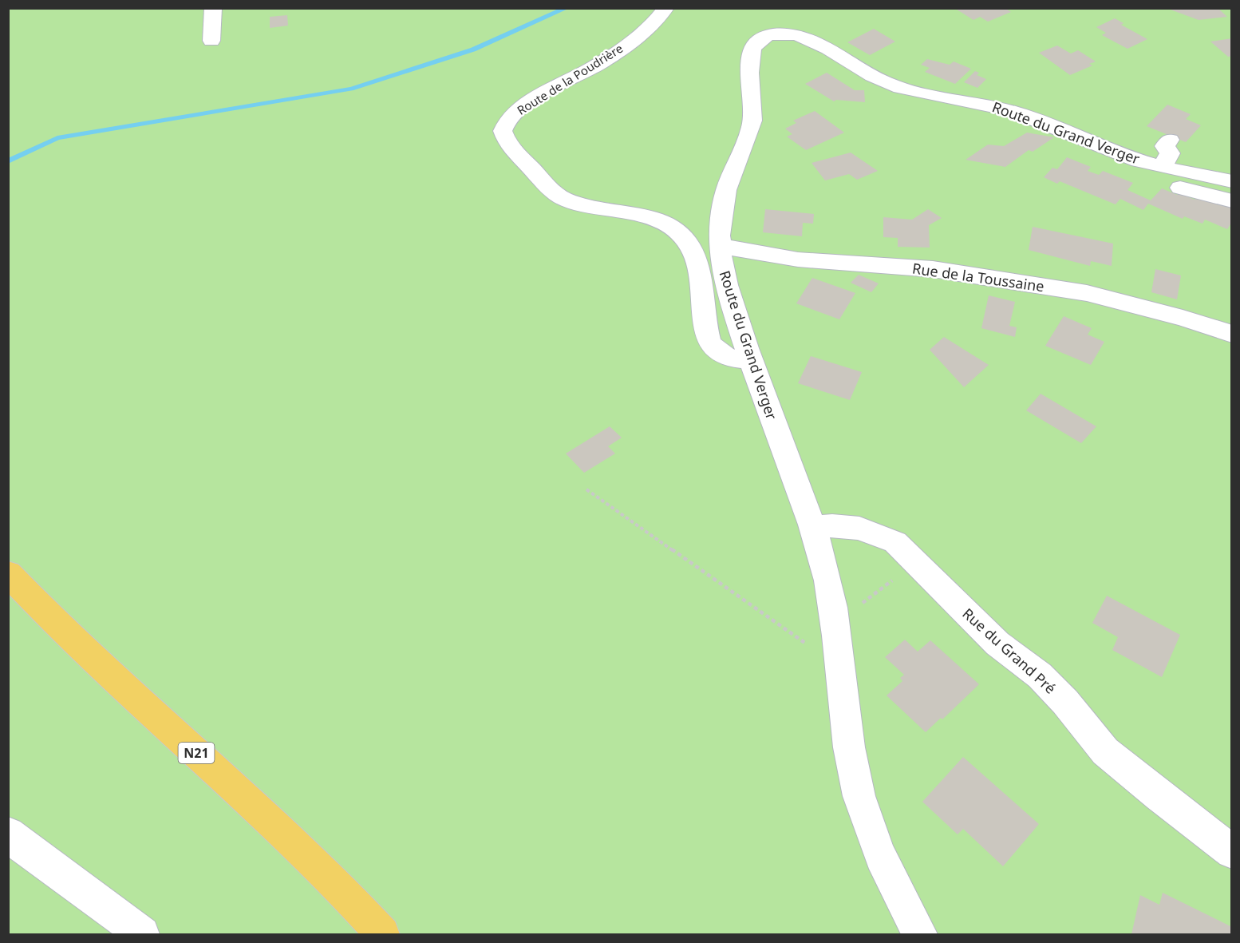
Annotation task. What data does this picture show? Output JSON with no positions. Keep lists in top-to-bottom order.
{
  "streets": {
    "main road": ["N21"],
    "street": [
      "Route de la Poudrière",
      "Route du Grand Verger",
      "Rue de la Toussaine",
      "Rue du Grand Pré"
    ]
  },
  "crossings": [
    ["Route de la Poudrière", "Route du Grand Verger"],
    ["Route du Grand Verger", "Rue de la Toussaine"],
    ["Route du Grand Verger", "Rue du Grand Pré"]
  ]
}
